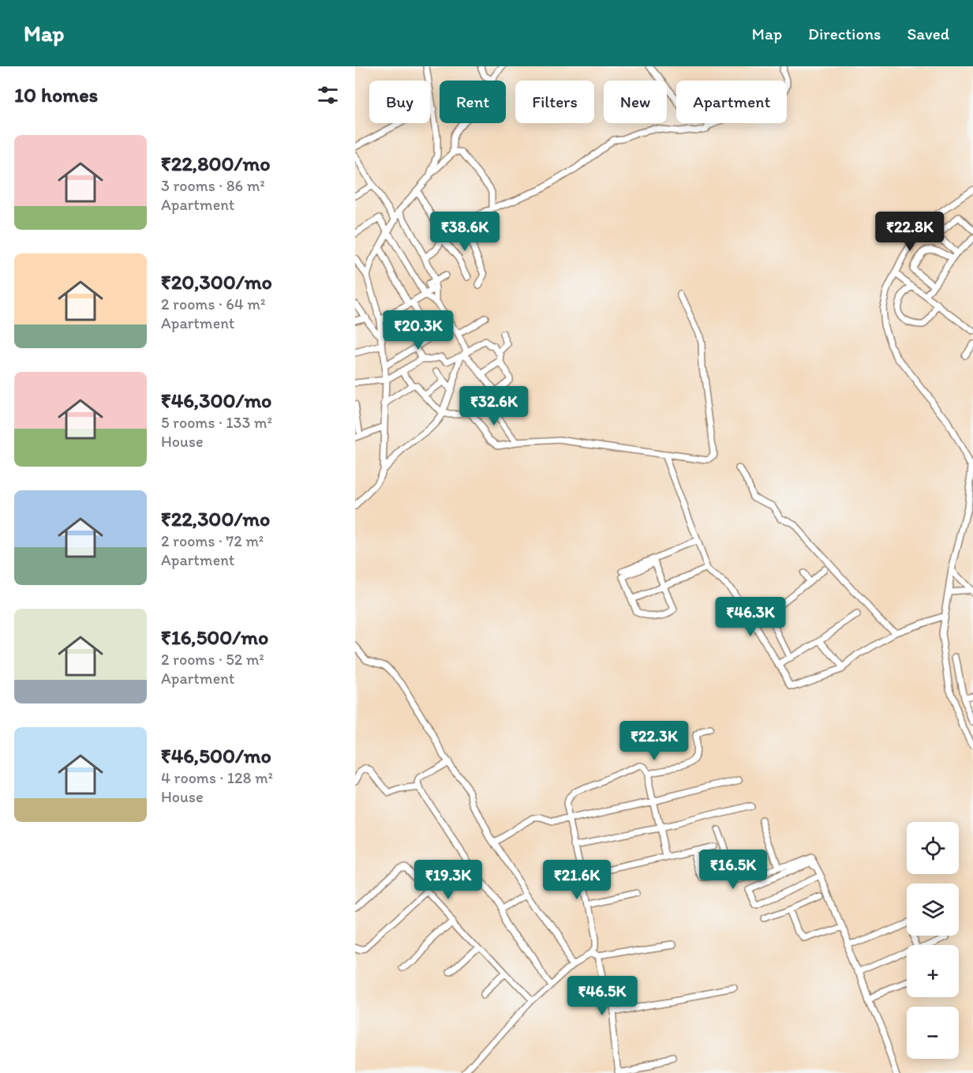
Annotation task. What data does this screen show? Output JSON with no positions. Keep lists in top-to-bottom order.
{
  "page": {
    "header": "Map",
    "nav": ["Map", "Directions", "Saved"],
    "heading": "10 homes",
    "chip": [
      "Buy",
      "Rent",
      "Filters",
      "New",
      "Apartment"
    ],
    "list": [
      {
        "name": "₹22,800/mo",
        "note": "3 rooms · 86 m² · Apartment"
      },
      {
        "name": "₹20,300/mo",
        "note": "2 rooms · 64 m² · Apartment"
      },
      {
        "name": "₹46,300/mo",
        "note": "5 rooms · 133 m² · House"
      },
      {
        "name": "₹22,300/mo",
        "note": "2 rooms · 72 m² · Apartment"
      },
      {
        "name": "₹16,500/mo",
        "note": "2 rooms · 52 m² · Apartment"
      },
      {
        "name": "₹46,500/mo",
        "note": "4 rooms · 128 m² · House"
      }
    ],
    "price": [
      "₹38.6K",
      "₹22.8K",
      "₹20.3K",
      "₹32.6K",
      "₹46.3K",
      "₹22.3K",
      "₹16.5K",
      "₹19.3K",
      "₹21.6K",
      "₹46.5K"
    ],
    "map_buttons": ["+", "−"]
  }
}
